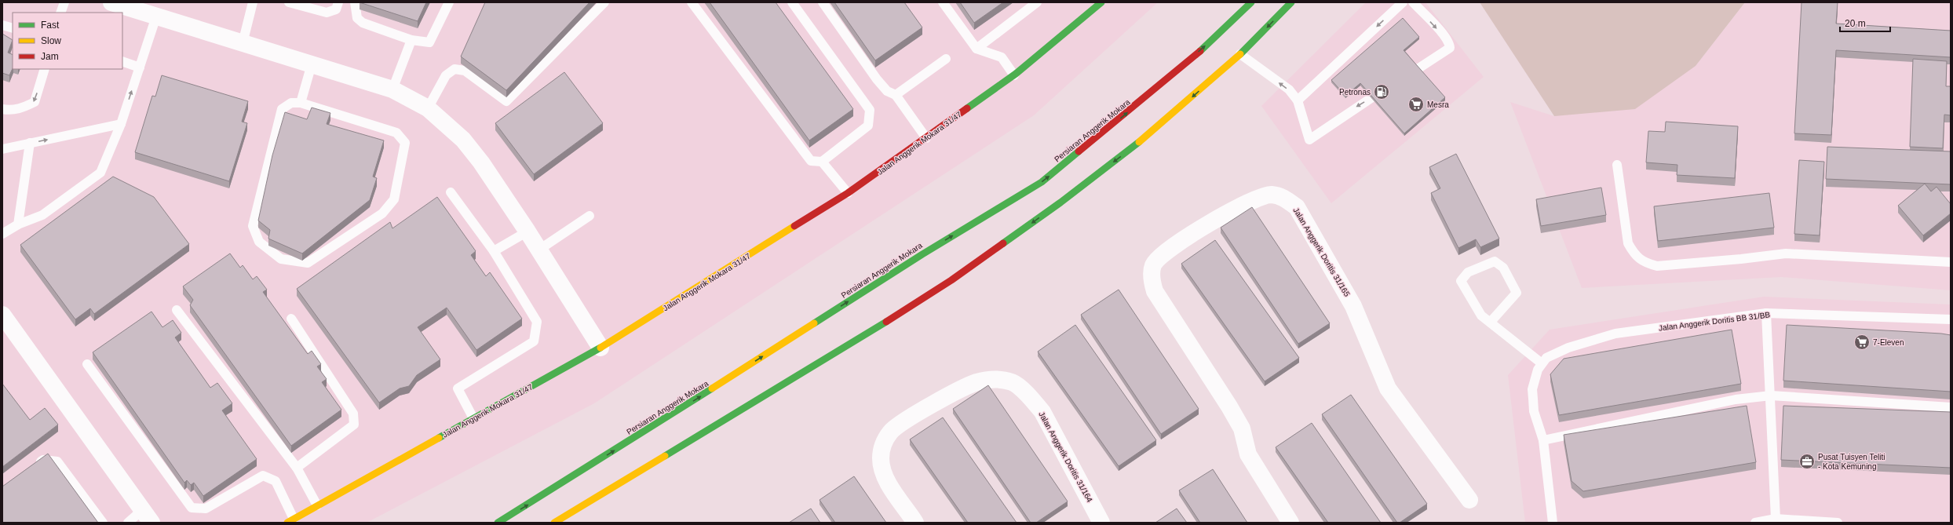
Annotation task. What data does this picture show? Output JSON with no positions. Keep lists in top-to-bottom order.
{
  "streets": {
    "main road": ["Persiaran Anggerik Mokara", "Jalan Anggerik Mokara 31/47"],
    "street": ["Jalan Anggerik Doritis 31/165", "Jalan Anggerik Doritis 31/164"],
    "lane": ["Jalan Anggerik Doritis BB 31/BB"]
  },
  "places": {
    "fuel station": ["Petronas"],
    "supermarket": ["Mesra", "7-Eleven"],
    "office": ["Pusat Tuisyen Teliti - Kota Kemuning"]
  },
  "legend": ["Fast", "Slow", "Jam"],
  "scale_bar": "20 m"
}
